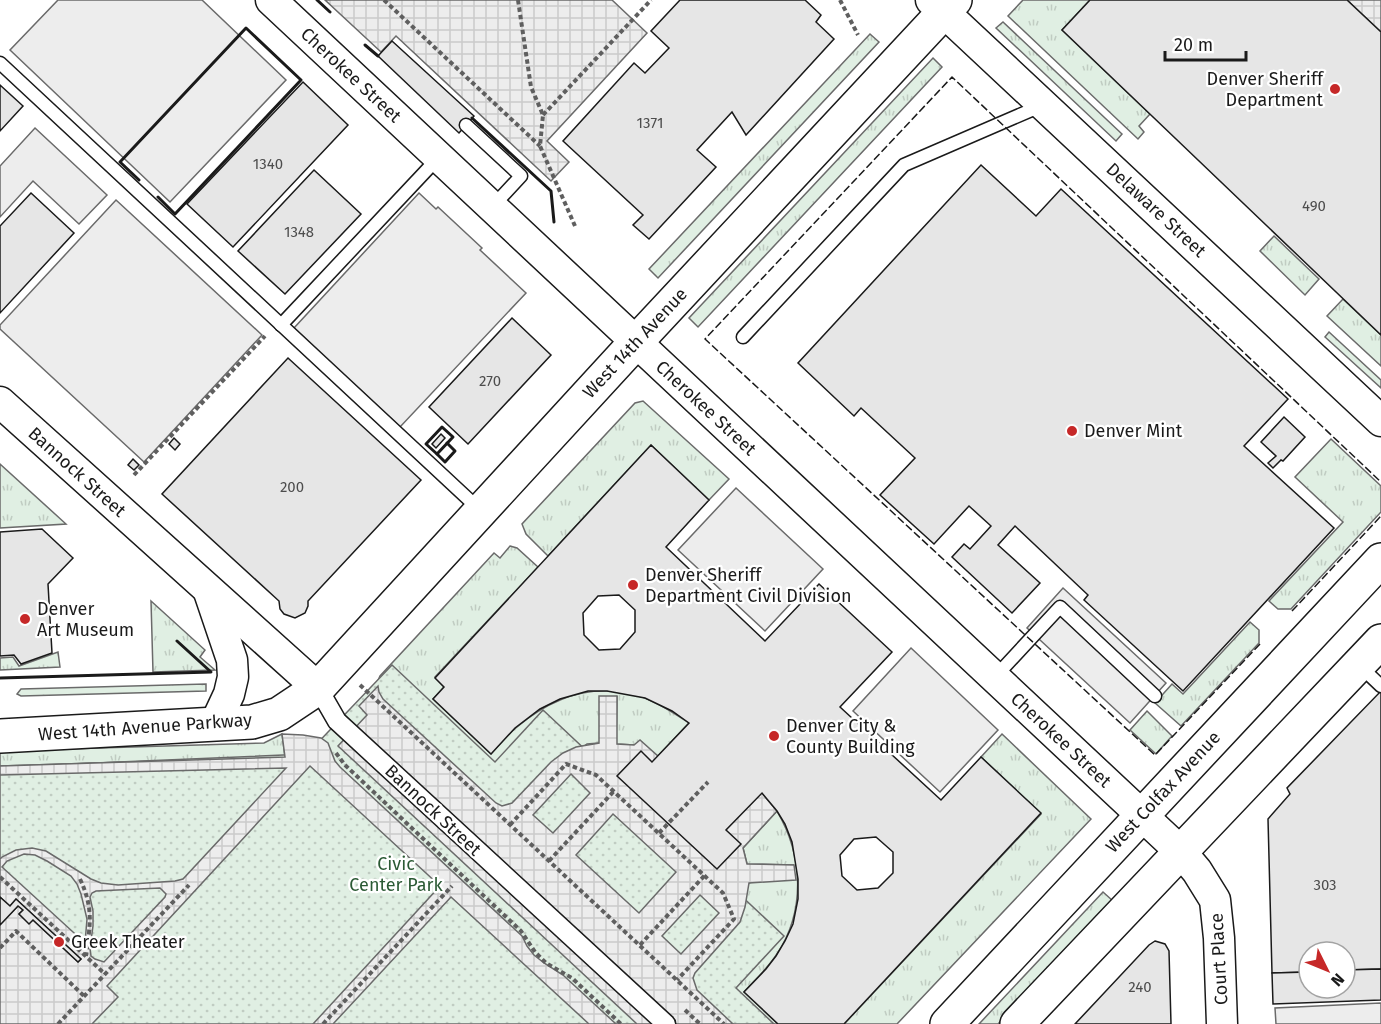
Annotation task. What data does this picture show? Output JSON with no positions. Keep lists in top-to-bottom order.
{
  "streets": {
    "main road": ["West 14th Avenue", "West 14th Avenue Parkway", "West Colfax Avenue"],
    "street": [
      "Cherokee Street",
      "Delaware Street",
      "Bannock Street",
      "Court Place"
    ]
  },
  "crossings": [
    ["Cherokee Street", "West 14th Avenue"],
    ["Cherokee Street", "West Colfax Avenue"],
    ["Cherokee Street", "Court Place"],
    ["Delaware Street", "West 14th Avenue"],
    ["West 14th Avenue", "Bannock Street"],
    ["West 14th Avenue", "West 14th Avenue Parkway"],
    ["Bannock Street", "West 14th Avenue Parkway"],
    ["West Colfax Avenue", "Court Place"]
  ],
  "parks": ["Civic Center Park"],
  "places": [
    "Denver Sheriff Department",
    "Denver Mint",
    "Denver Sheriff Department Civil Division",
    "Denver Art Museum",
    "Denver City & County Building",
    "Greek Theater"
  ],
  "house_numbers": [
    "1371",
    "1340",
    "490",
    "1348",
    "270",
    "200",
    "303",
    "240"
  ],
  "scale_bar": "20 m",
  "north": "bottom right"
}
